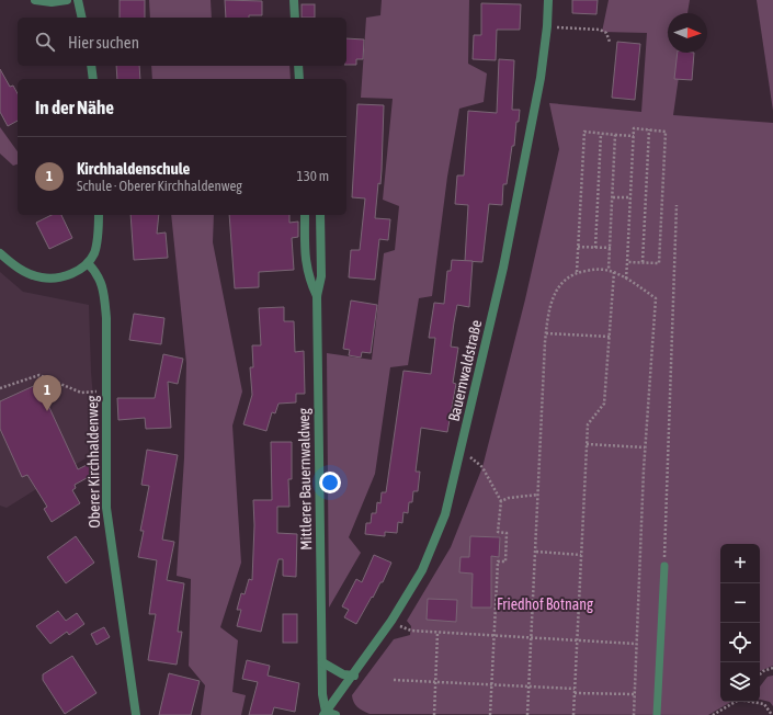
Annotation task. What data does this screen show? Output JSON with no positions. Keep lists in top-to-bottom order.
{
  "streets": {
    "street": ["Bauernwaldstraße", "Oberer Kirchhaldenweg", "Mittlerer Bauernwaldweg"]
  },
  "crossings": [
    ["Bauernwaldstraße", "Mittlerer Bauernwaldweg"]
  ],
  "parks": ["Friedhof Botnang"],
  "north": "right",
  "page": {
    "search": "Hier suchen",
    "heading": "In der Nähe",
    "list": [
      {
        "mark": "1",
        "name": "Kirchhaldenschule",
        "note": "Schule · Oberer Kirchhaldenweg",
        "value": "130 m"
      }
    ],
    "pins": "1",
    "map_buttons": ["+", "−"]
  }
}
